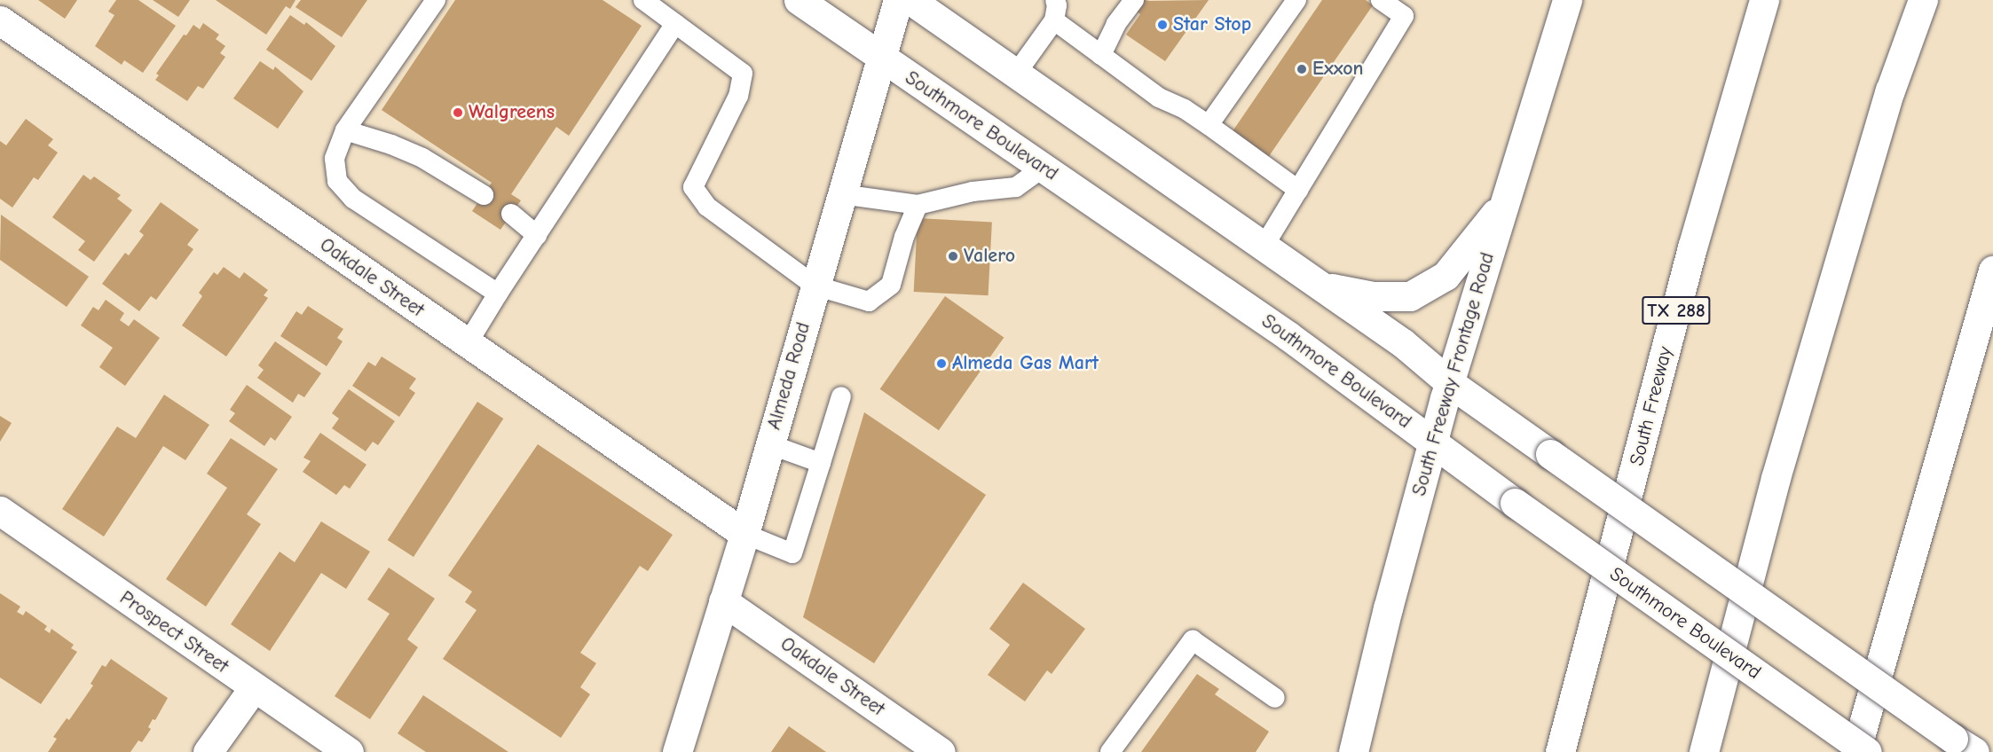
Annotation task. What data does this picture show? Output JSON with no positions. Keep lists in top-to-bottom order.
{
  "streets": {
    "main road": [
      "Southmore Boulevard",
      "Oakdale Street",
      "TX 288",
      "South Freeway Frontage Road",
      "Almeda Road",
      "South Freeway",
      "Prospect Street"
    ]
  },
  "crossings": [
    ["Southmore Boulevard", "South Freeway Frontage Road"],
    ["Southmore Boulevard", "Almeda Road"],
    ["Oakdale Street", "Almeda Road"]
  ],
  "places": [
    "Star Stop",
    "Exxon",
    "Walgreens",
    "Valero",
    "Almeda Gas Mart"
  ]
}
